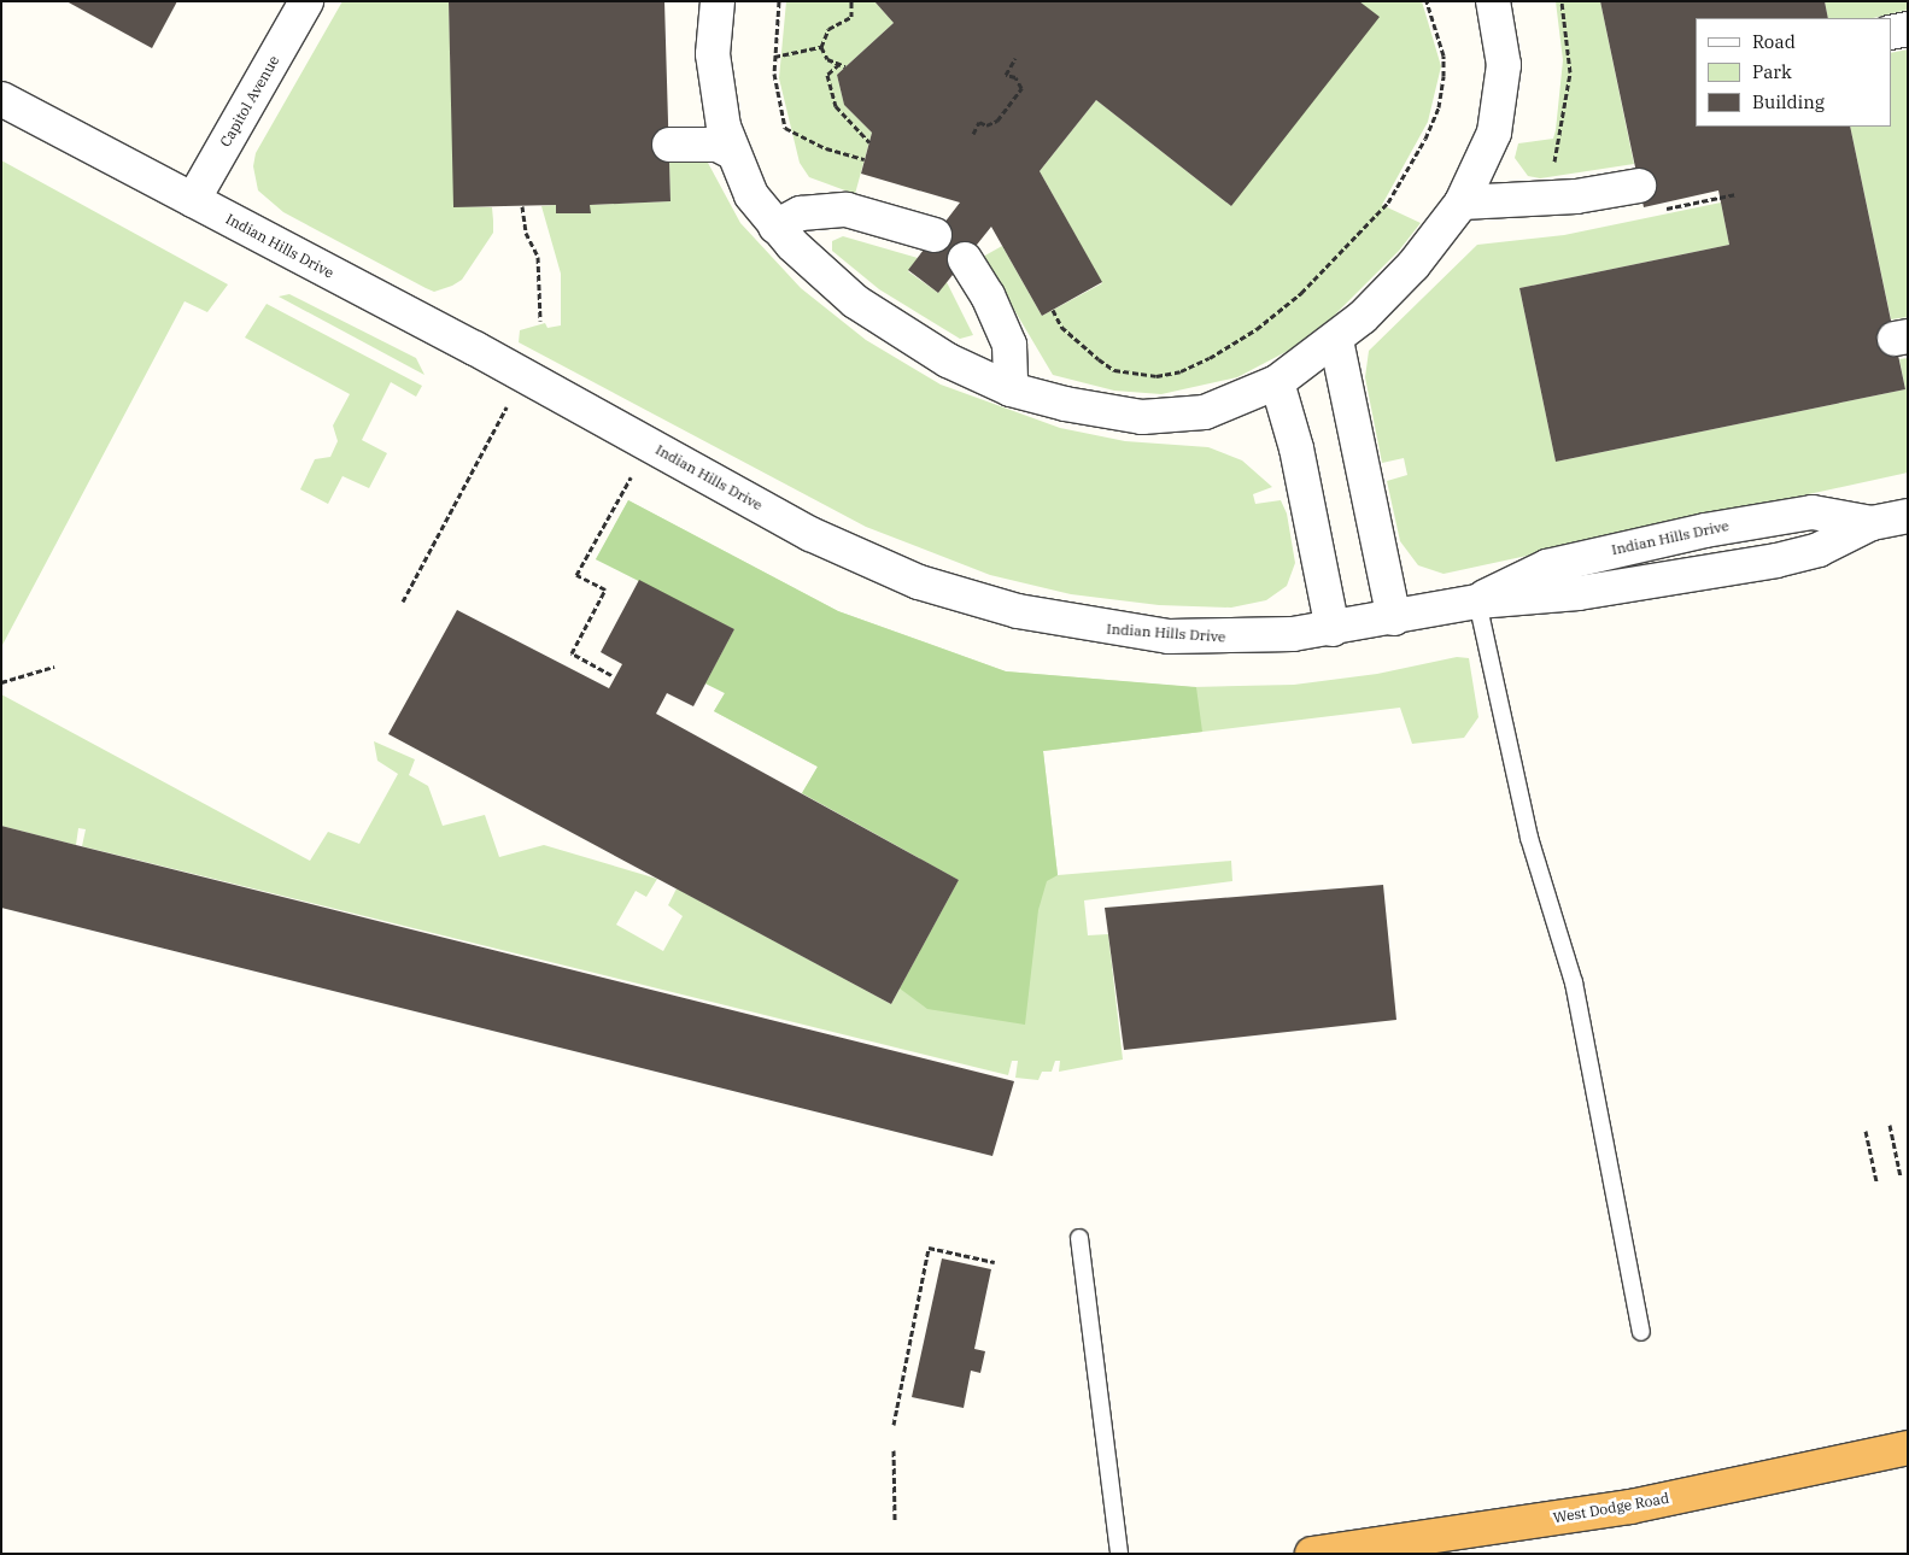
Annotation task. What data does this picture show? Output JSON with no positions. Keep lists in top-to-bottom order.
{
  "streets": {
    "highway": ["West Dodge Road"],
    "street": ["Capitol Avenue", "Indian Hills Drive"]
  },
  "crossings": [
    ["Capitol Avenue", "Indian Hills Drive"]
  ],
  "legend": ["Road", "Park", "Building"]
}
